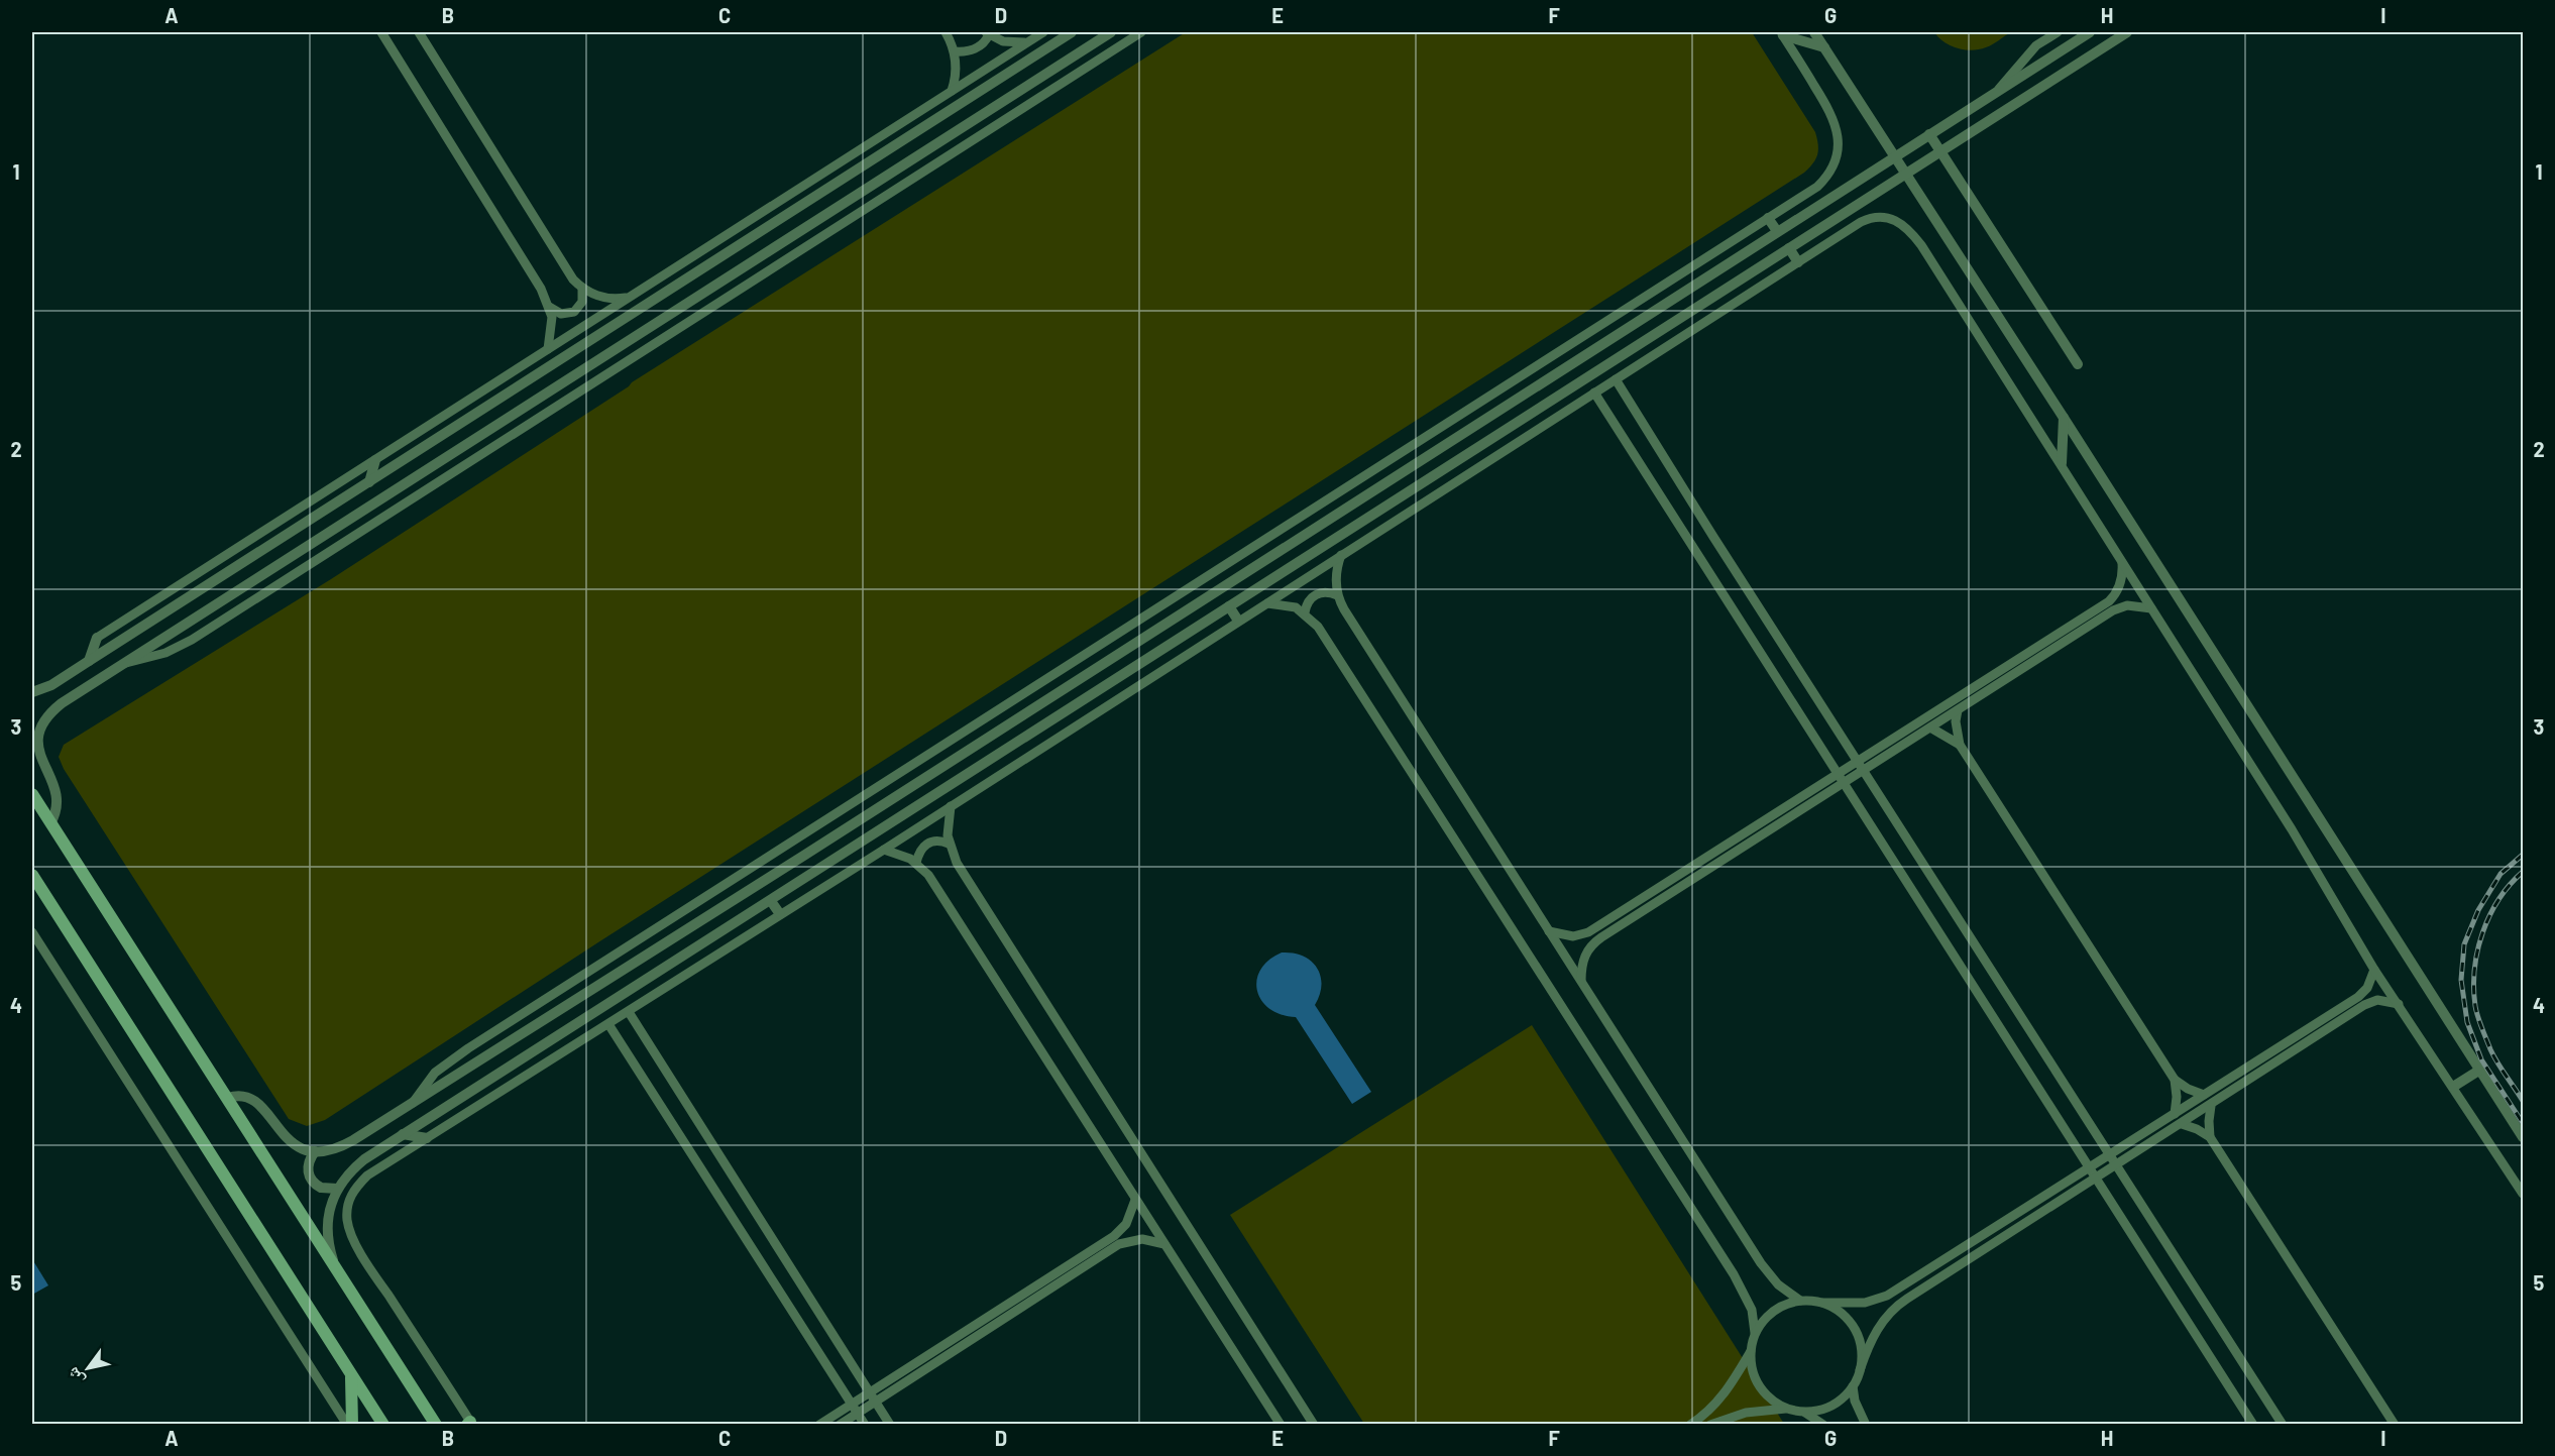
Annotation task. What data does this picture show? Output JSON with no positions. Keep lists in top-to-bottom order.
{
  "north": "bottom left",
  "grid": {
    "columns": [
      "A",
      "B",
      "C",
      "D",
      "E",
      "F",
      "G",
      "H",
      "I"
    ],
    "rows": [
      "1",
      "2",
      "3",
      "4",
      "5"
    ]
  }
}
